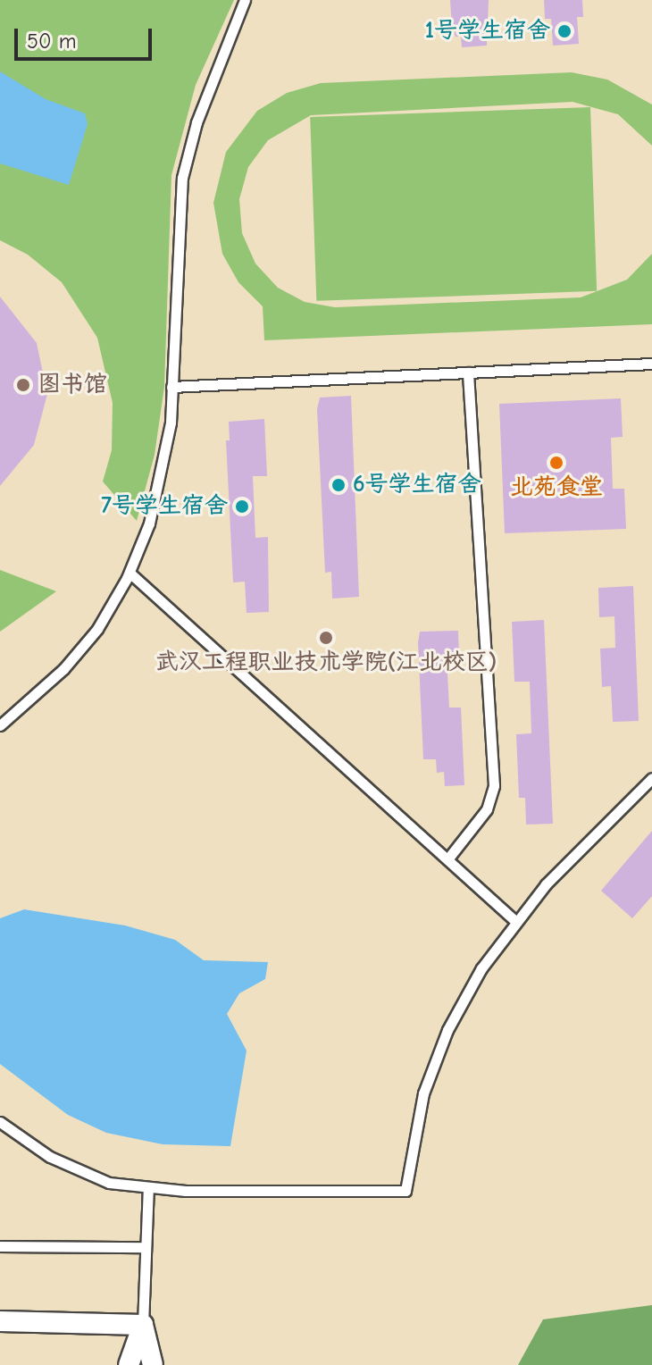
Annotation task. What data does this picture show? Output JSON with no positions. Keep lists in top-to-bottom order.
{
  "places": [
    "1号学生宿舍",
    "图书馆",
    "北苑食堂",
    "6号学生宿舍",
    "7号学生宿舍",
    "武汉工程职业技术学院(江北校区)"
  ],
  "scale_bar": "50 m"
}
